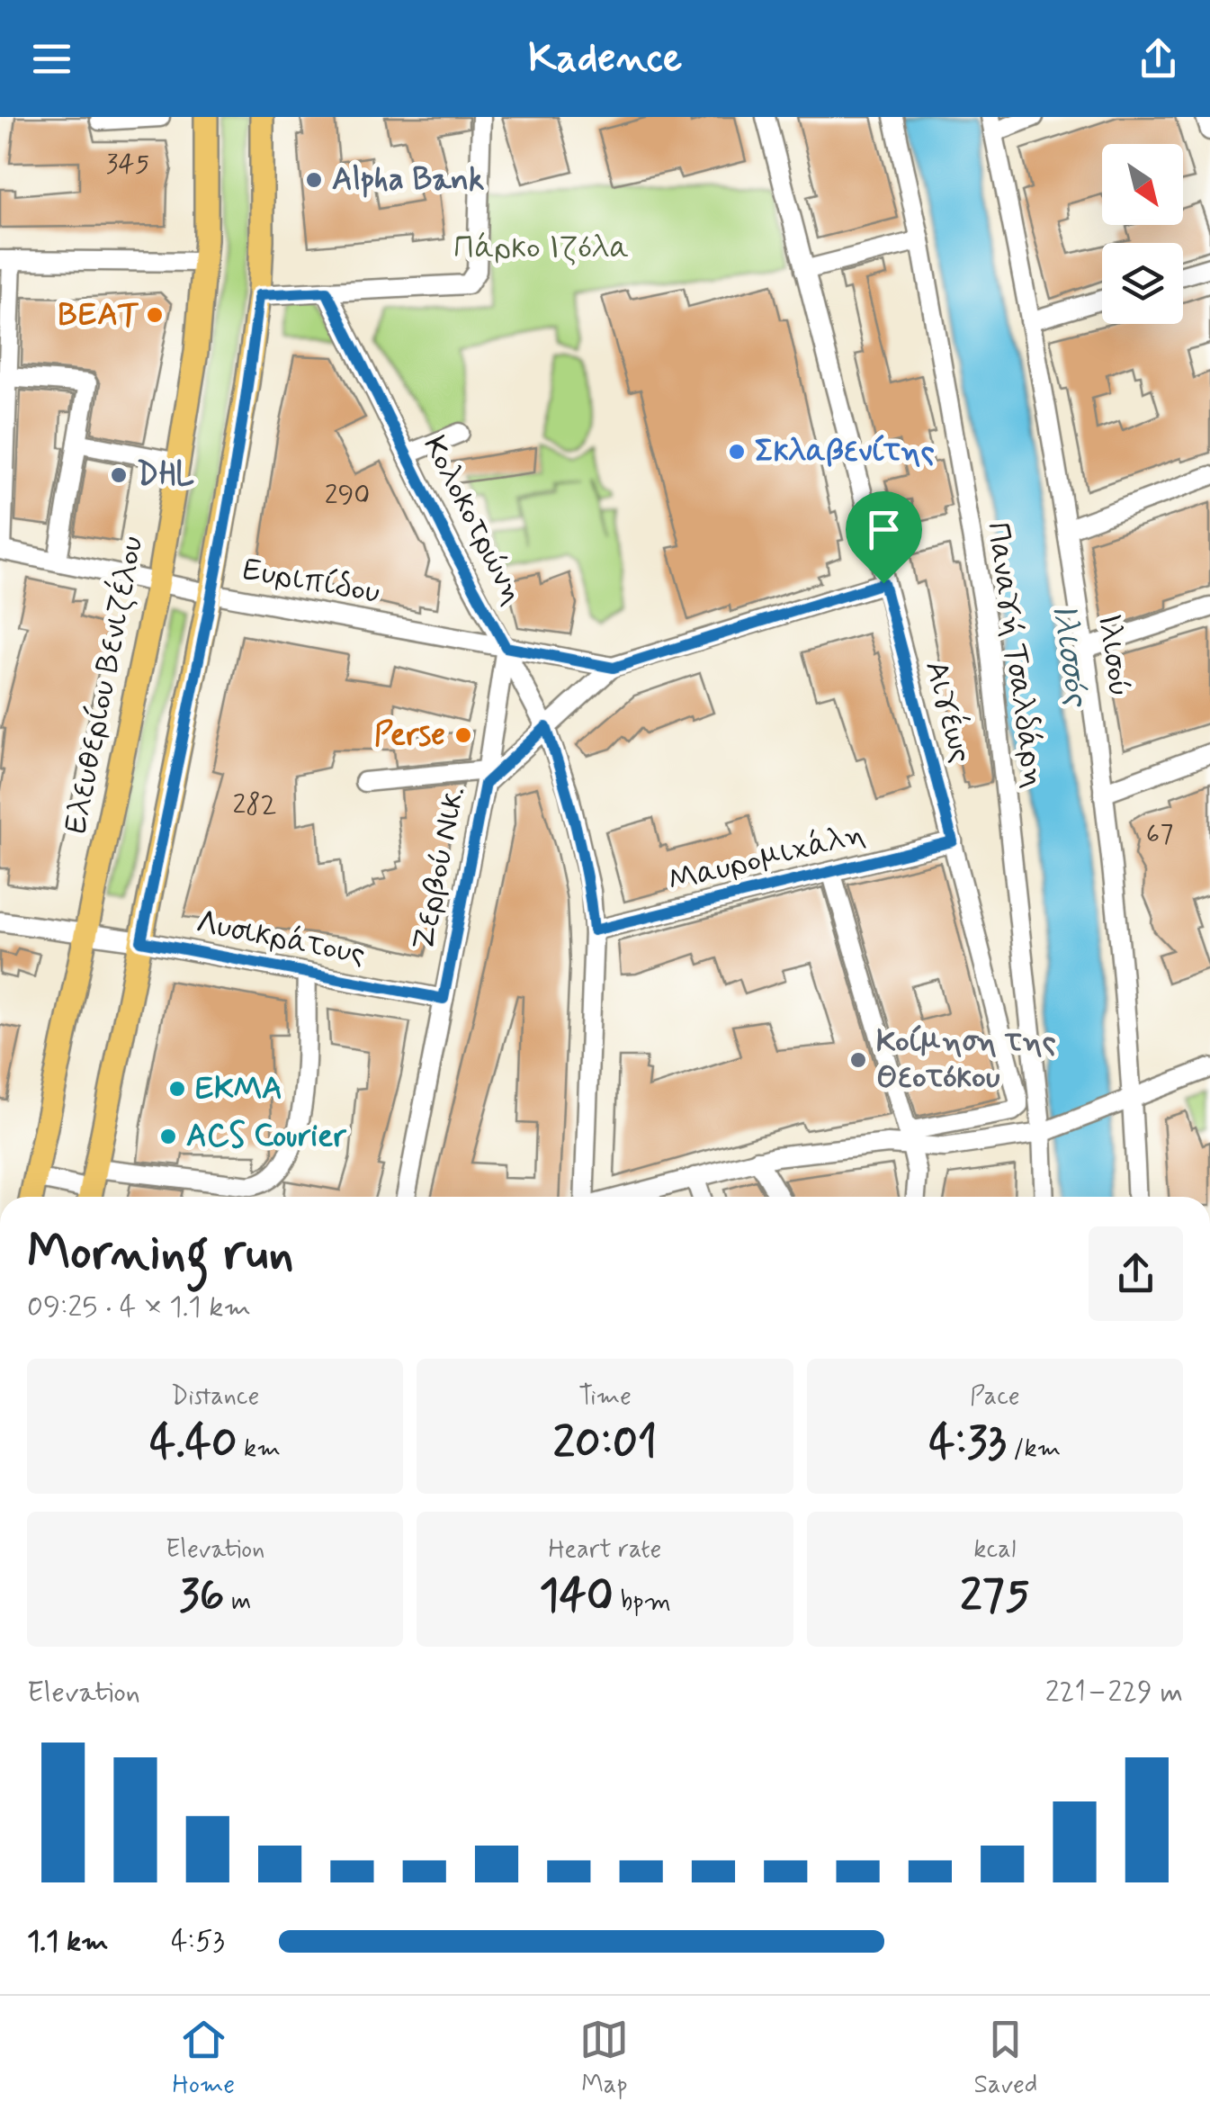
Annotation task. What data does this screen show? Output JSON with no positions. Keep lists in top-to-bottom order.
{
  "streets": {
    "main road": ["Ελευθερίου Βενιζέλου"],
    "street": [
      "Κολοκοτρώνη",
      "Ευριπίδου",
      "Παναγή Τσαλδάρη",
      "Ιλισού",
      "Αιγέως",
      "Μαυρομιχάλη",
      "Ζερβού Νικ.",
      "Λυσικράτους"
    ]
  },
  "crossings": [
    ["Κολοκοτρώνη", "Ευριπίδου"],
    ["Κολοκοτρώνη", "Μαυρομιχάλη"],
    ["Κολοκοτρώνη", "Ζερβού Νικ."],
    ["Ευριπίδου", "Ελευθερίου Βενιζέλου"],
    ["Ευριπίδου", "Αιγέως"],
    ["Ευριπίδου", "Ζερβού Νικ."],
    ["Ελευθερίου Βενιζέλου", "Λυσικράτους"],
    ["Αιγέως", "Μαυρομιχάλη"],
    ["Ζερβού Νικ.", "Λυσικράτους"]
  ],
  "water": ["Ιλισσός"],
  "parks": ["Πάρκο Ιζόλα"],
  "places": [
    "Alpha Bank",
    "ΒΕΑΤ",
    "Σκλαβενίτης",
    "DHL",
    "Perse",
    "Κοίμηση της Θεοτόκου",
    "ΕΚΜΑ",
    "ACS Courier"
  ],
  "house_numbers": [
    "345",
    "290",
    "282",
    "67"
  ],
  "north": "bottom right",
  "page": {
    "header": "Kadence",
    "heading": ["Morning run", "09:25 · 4 × 1.1 km"],
    "stats": [
      ["Distance", "4.40 km"],
      ["Time", "20:01"],
      ["Pace", "4:33 /km"],
      ["Elevation", "36 m"],
      ["Heart rate", "140 bpm"],
      ["kcal", "275"]
    ],
    "chart": ["Elevation", "221–229 m"],
    "list": [
      {
        "name": "1.1 km",
        "note": "4:53"
      }
    ],
    "tabs": ["Home", "Map", "Saved"]
  }
}
